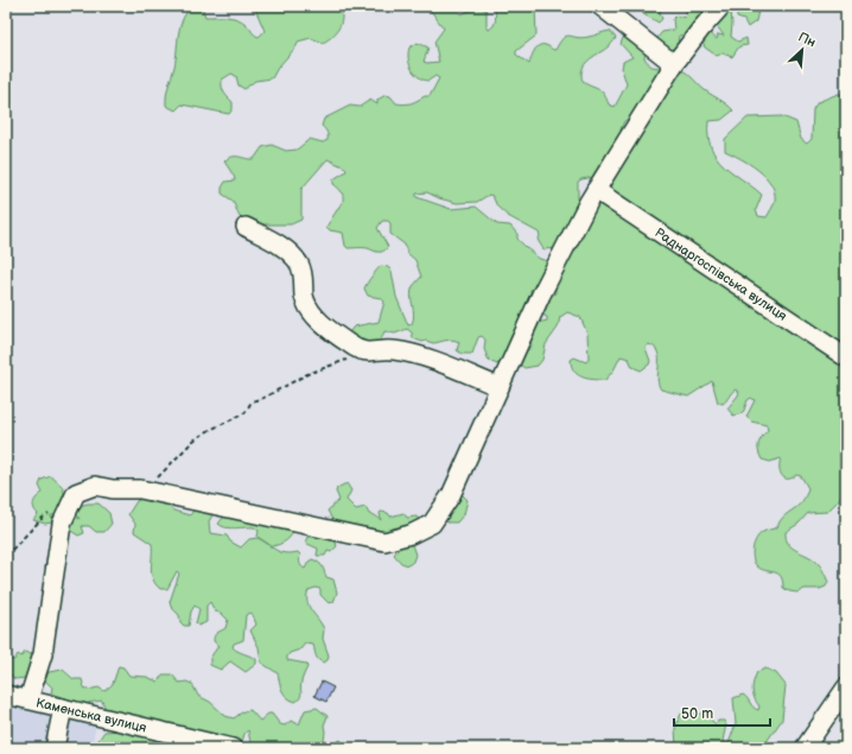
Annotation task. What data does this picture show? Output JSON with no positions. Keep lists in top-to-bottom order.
{
  "streets": {
    "street": ["Раднаргоспівська вулиця", "Каменська вулиця"]
  },
  "scale_bar": "50 m",
  "north": "top right"
}
